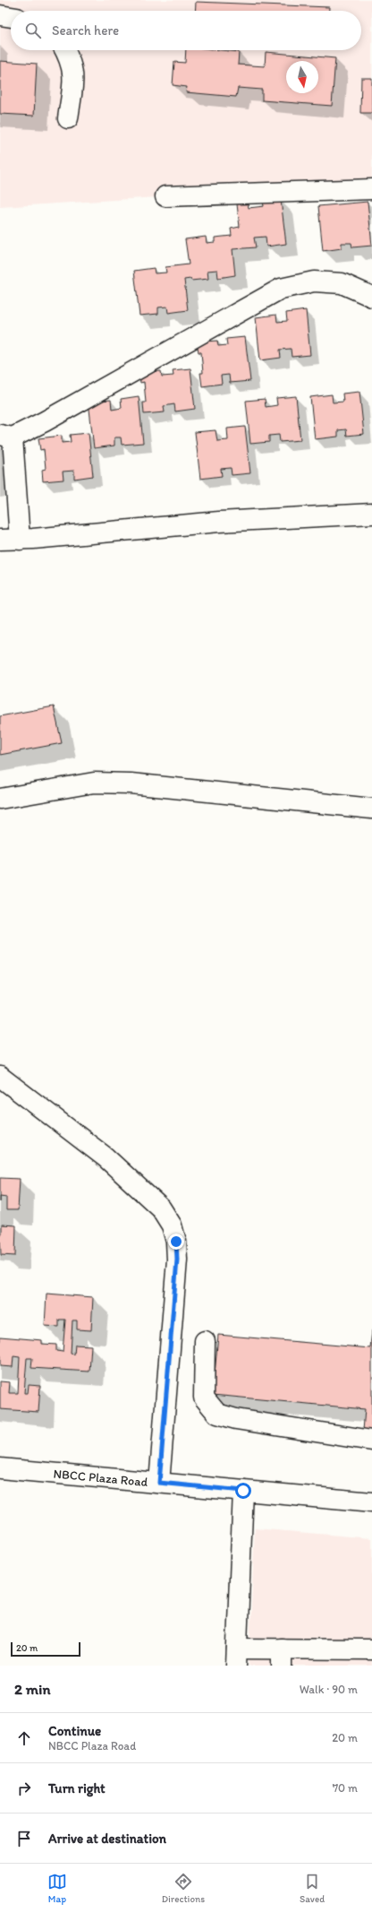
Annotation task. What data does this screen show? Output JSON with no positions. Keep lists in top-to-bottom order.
{
  "streets": {
    "street": ["NBCC Plaza Road"]
  },
  "scale_bar": "20 m",
  "north": "bottom",
  "page": {
    "search": "Search here",
    "scale": "20 m",
    "heading": ["2 min", "Walk · 90 m"],
    "list": [
      ["Continue", "NBCC Plaza Road", "20 m"],
      ["Turn right", "70 m"],
      "Arrive at destination"
    ],
    "nav": ["Map", "Directions", "Saved"]
  }
}
